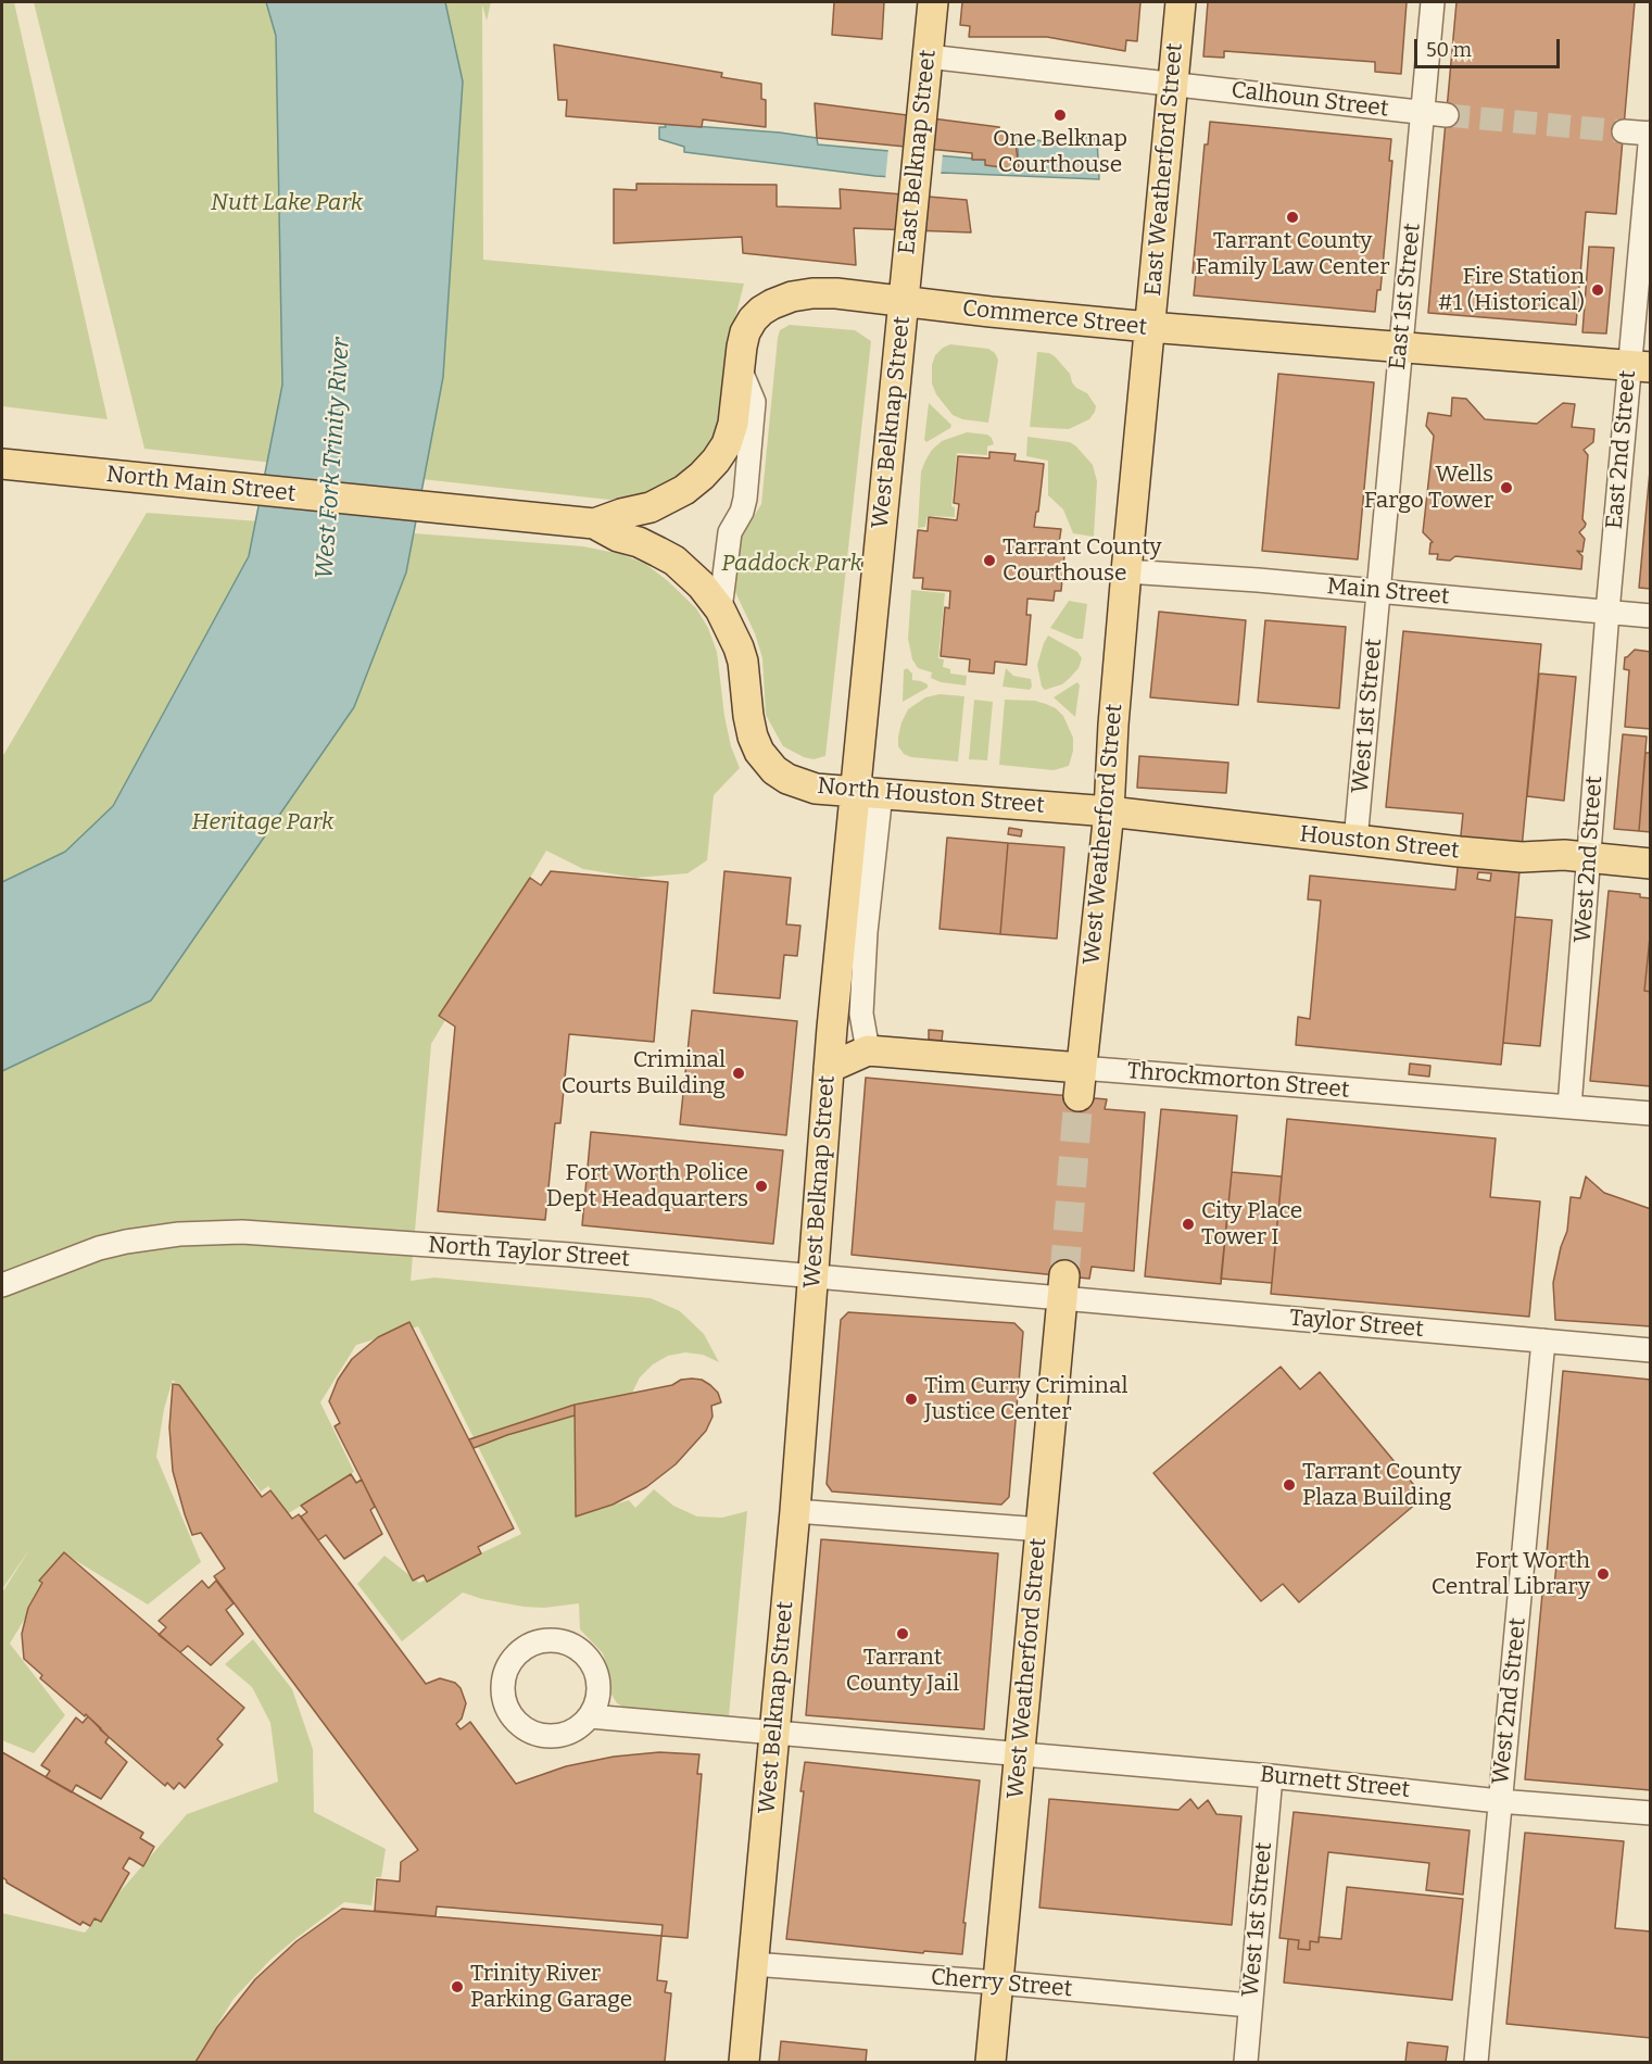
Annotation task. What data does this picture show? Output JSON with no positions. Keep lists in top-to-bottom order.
{
  "streets": {
    "main road": [
      "East Belknap Street",
      "East Weatherford Street",
      "Commerce Street",
      "West Belknap Street",
      "North Main Street",
      "North Houston Street",
      "West Weatherford Street",
      "Houston Street",
      "Throckmorton Street"
    ],
    "street": [
      "Calhoun Street",
      "East 1st Street",
      "East 2nd Street",
      "Main Street",
      "West 1st Street",
      "West 2nd Street",
      "North Taylor Street",
      "Taylor Street",
      "Burnett Street",
      "Cherry Street"
    ]
  },
  "crossings": [
    ["Calhoun Street", "East Belknap Street"],
    ["Calhoun Street", "East Weatherford Street"],
    ["Calhoun Street", "East 1st Street"],
    ["East Belknap Street", "Commerce Street"],
    ["East Belknap Street", "West Belknap Street"],
    ["East Weatherford Street", "Commerce Street"],
    ["East Weatherford Street", "Main Street"],
    ["East Weatherford Street", "West Weatherford Street"],
    ["East 1st Street", "Commerce Street"],
    ["East 1st Street", "Main Street"],
    ["East 1st Street", "West 1st Street"],
    ["Commerce Street", "West Belknap Street"],
    ["Commerce Street", "East 2nd Street"],
    ["Commerce Street", "North Main Street"],
    ["Commerce Street", "North Houston Street"],
    ["West Belknap Street", "North Houston Street"],
    ["West Belknap Street", "Throckmorton Street"],
    ["West Belknap Street", "North Taylor Street"],
    ["West Belknap Street", "Burnett Street"],
    ["West Belknap Street", "Cherry Street"],
    ["East 2nd Street", "Main Street"],
    ["East 2nd Street", "West 2nd Street"],
    ["North Main Street", "North Houston Street"],
    ["Main Street", "West 1st Street"],
    ["Main Street", "West Weatherford Street"],
    ["Main Street", "West 2nd Street"],
    ["West 1st Street", "Houston Street"],
    ["West 1st Street", "Burnett Street"],
    ["West 1st Street", "Cherry Street"],
    ["North Houston Street", "West Weatherford Street"],
    ["North Houston Street", "Houston Street"],
    ["West Weatherford Street", "Houston Street"],
    ["West Weatherford Street", "Throckmorton Street"],
    ["West Weatherford Street", "North Taylor Street"],
    ["West Weatherford Street", "Taylor Street"],
    ["West Weatherford Street", "Burnett Street"],
    ["West Weatherford Street", "Cherry Street"],
    ["Houston Street", "West 2nd Street"],
    ["West 2nd Street", "Throckmorton Street"],
    ["West 2nd Street", "Taylor Street"],
    ["West 2nd Street", "Burnett Street"],
    ["North Taylor Street", "Taylor Street"]
  ],
  "water": ["West Fork Trinity River"],
  "parks": ["Nutt Lake Park", "Paddock Park", "Heritage Park"],
  "places": [
    "One Belknap Courthouse",
    "Tarrant County Family Law Center",
    "Fire Station #1 (Historical)",
    "Wells Fargo Tower",
    "Tarrant County Courthouse",
    "Criminal Courts Building",
    "Fort Worth Police Dept Headquarters",
    "City Place Tower I",
    "Tim Curry Criminal Justice Center",
    "Tarrant County Plaza Building",
    "Fort Worth Central Library",
    "Tarrant County Jail",
    "Trinity River Parking Garage"
  ],
  "scale_bar": "50 m"
}
